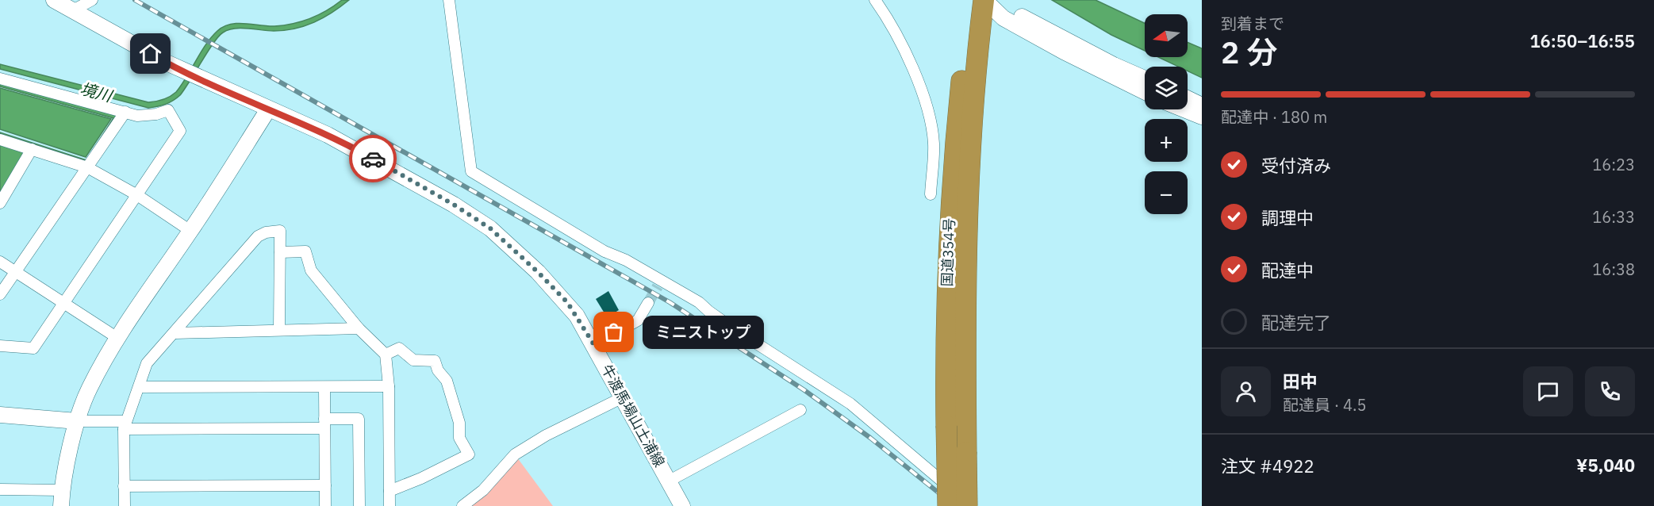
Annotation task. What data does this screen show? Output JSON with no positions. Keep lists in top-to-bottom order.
{
  "streets": {
    "highway": ["国道354号"],
    "street": ["牛渡馬場山土浦線"]
  },
  "water": ["境川"],
  "places": ["ミニストップ"],
  "north": "left",
  "page": {
    "heading": ["2 分", "到着まで", "16:50–16:55"],
    "panel": [
      "田中",
      "配達員 · 4.5",
      "注文 #4922",
      "¥5,040"
    ],
    "map_buttons": ["+", "−"],
    "bar": "配達中 · 180 m",
    "list": [
      ["受付済み", "16:23"],
      ["調理中", "16:33"],
      ["配達中", "16:38"],
      "配達完了"
    ],
    "bubble": "ミニストップ"
  }
}
